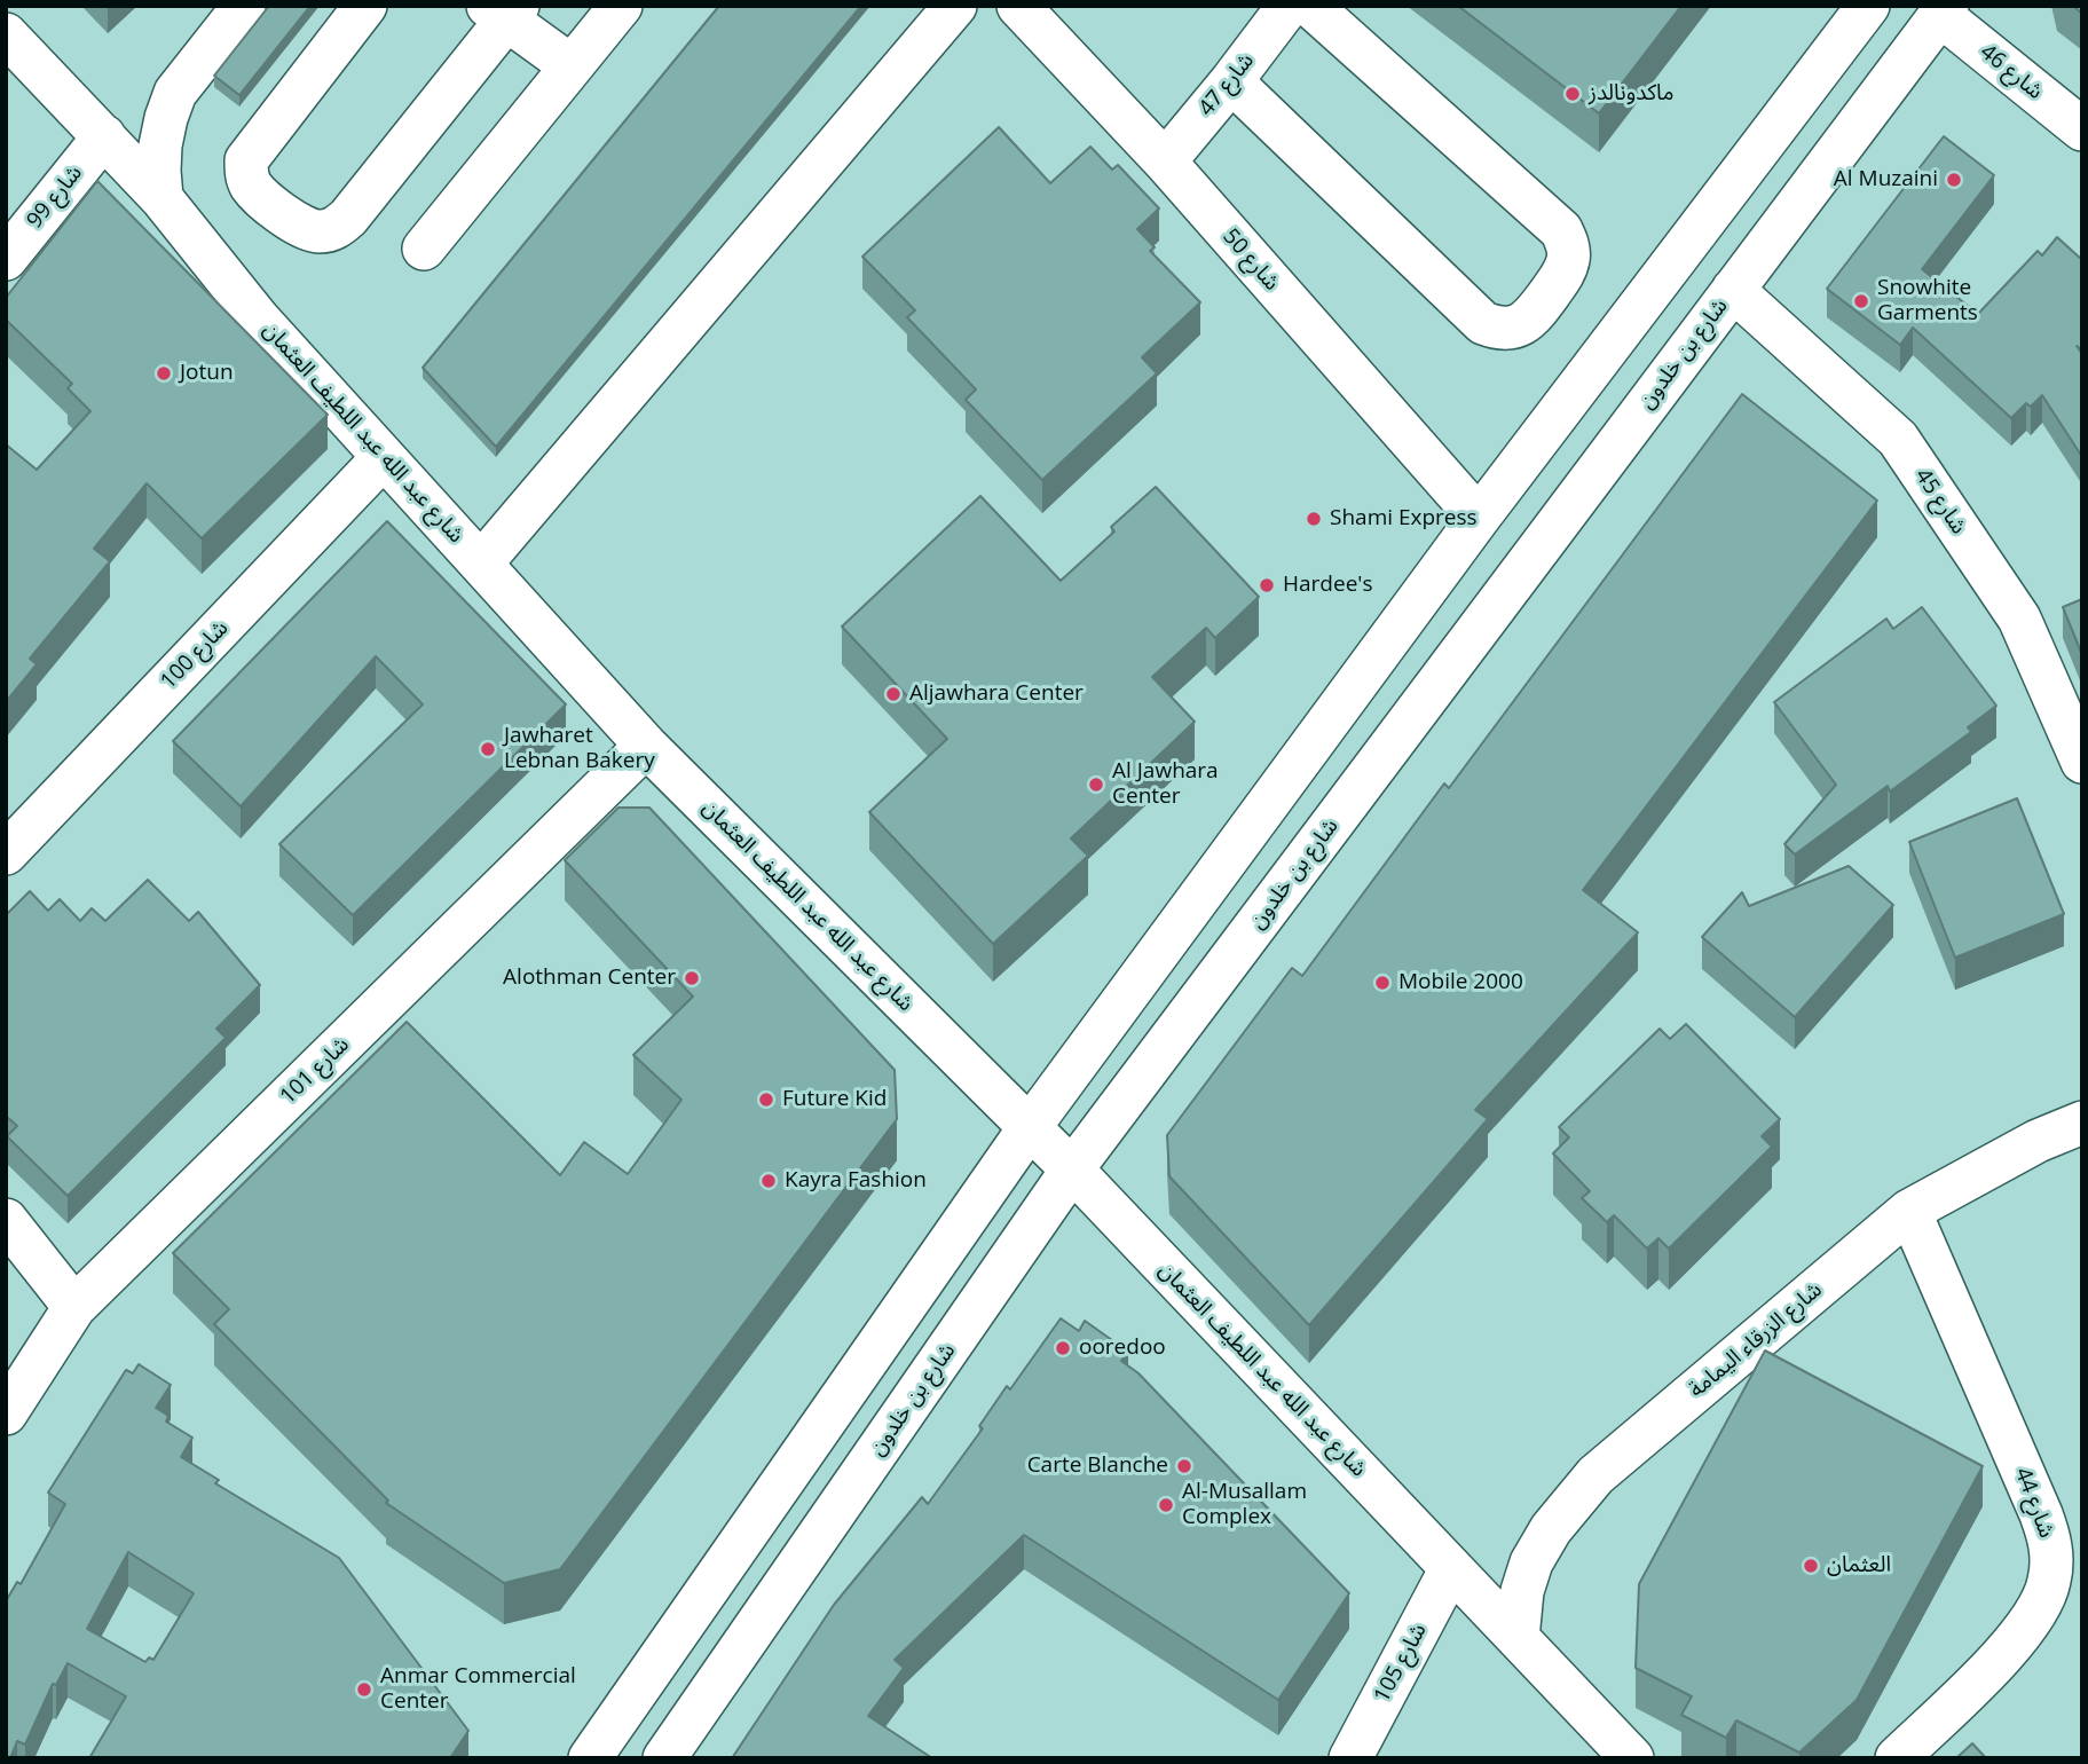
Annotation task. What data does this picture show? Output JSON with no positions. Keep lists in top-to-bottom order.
{
  "streets": {
    "street": [
      "شارع 46",
      "شارع 47",
      "شارع 99",
      "شارع 50",
      "شارع بن خلدون",
      "شارع عبد الله عبد اللطيف العثمان",
      "شارع 45",
      "شارع 100",
      "شارع 101",
      "شارع الزرقاء اليمامة",
      "شارع 44",
      "شارع 105"
    ]
  },
  "crossings": [
    ["شارع 46", "شارع بن خلدون"],
    ["شارع 47", "شارع 50"],
    ["شارع 99", "شارع عبد الله عبد اللطيف العثمان"],
    ["شارع بن خلدون", "شارع عبد الله عبد اللطيف العثمان"],
    ["شارع بن خلدون", "شارع 45"],
    ["شارع عبد الله عبد اللطيف العثمان", "شارع 100"],
    ["شارع عبد الله عبد اللطيف العثمان", "شارع 101"],
    ["شارع عبد الله عبد اللطيف العثمان", "شارع الزرقاء اليمامة"],
    ["شارع عبد الله عبد اللطيف العثمان", "شارع 105"],
    ["شارع الزرقاء اليمامة", "شارع 44"]
  ],
  "places": [
    "ماكدونالدز",
    "Al Muzaini",
    "Snowhite Garments",
    "Jotun",
    "Shami Express",
    "Hardee's",
    "Aljawhara Center",
    "Jawharet Lebnan Bakery",
    "Al Jawhara Center",
    "Alothman Center",
    "Mobile 2000",
    "Future Kid",
    "Kayra Fashion",
    "ooredoo",
    "Carte Blanche",
    "Al-Musallam Complex",
    "العثمان",
    "Anmar Commercial Center"
  ]
}
